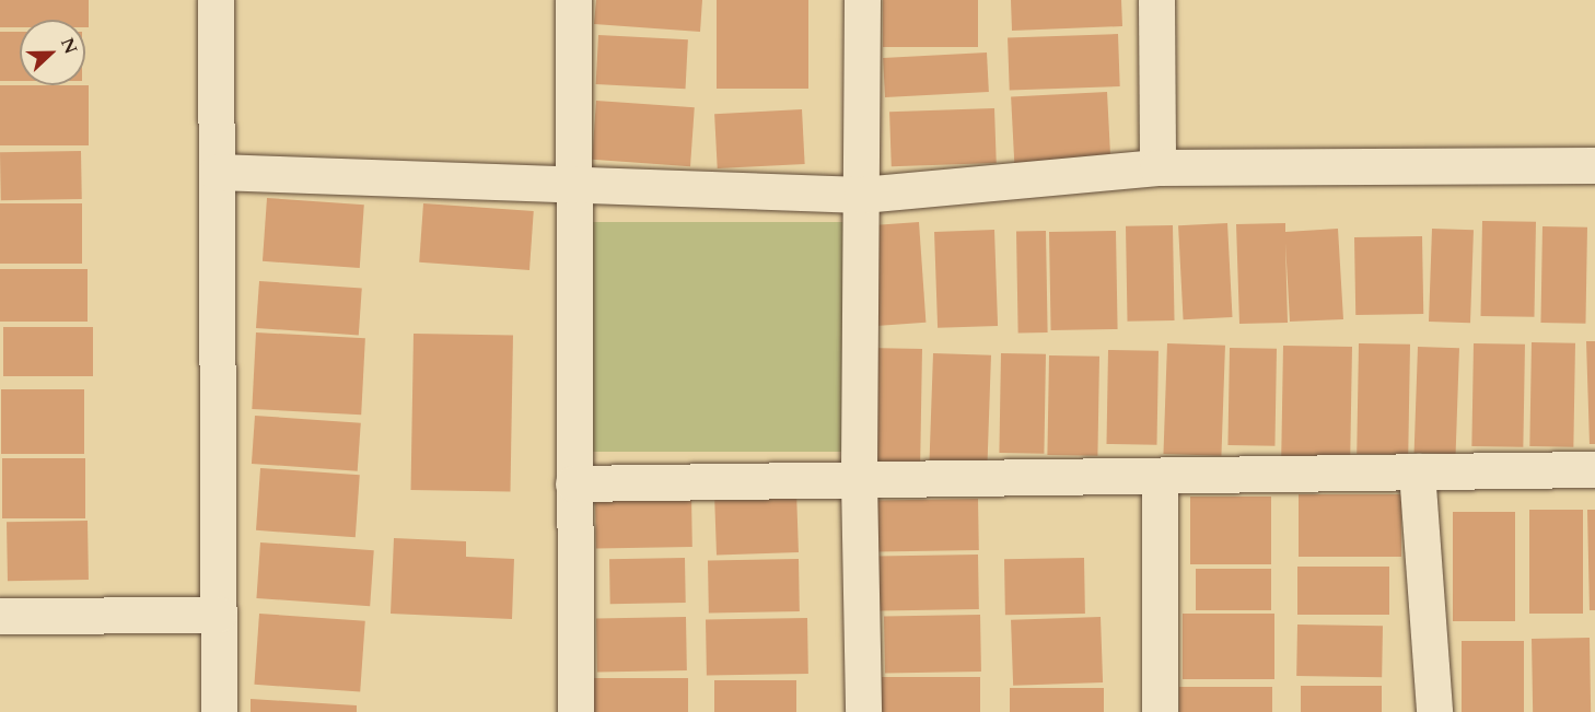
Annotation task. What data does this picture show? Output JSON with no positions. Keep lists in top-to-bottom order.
{
  "north": "right"
}
